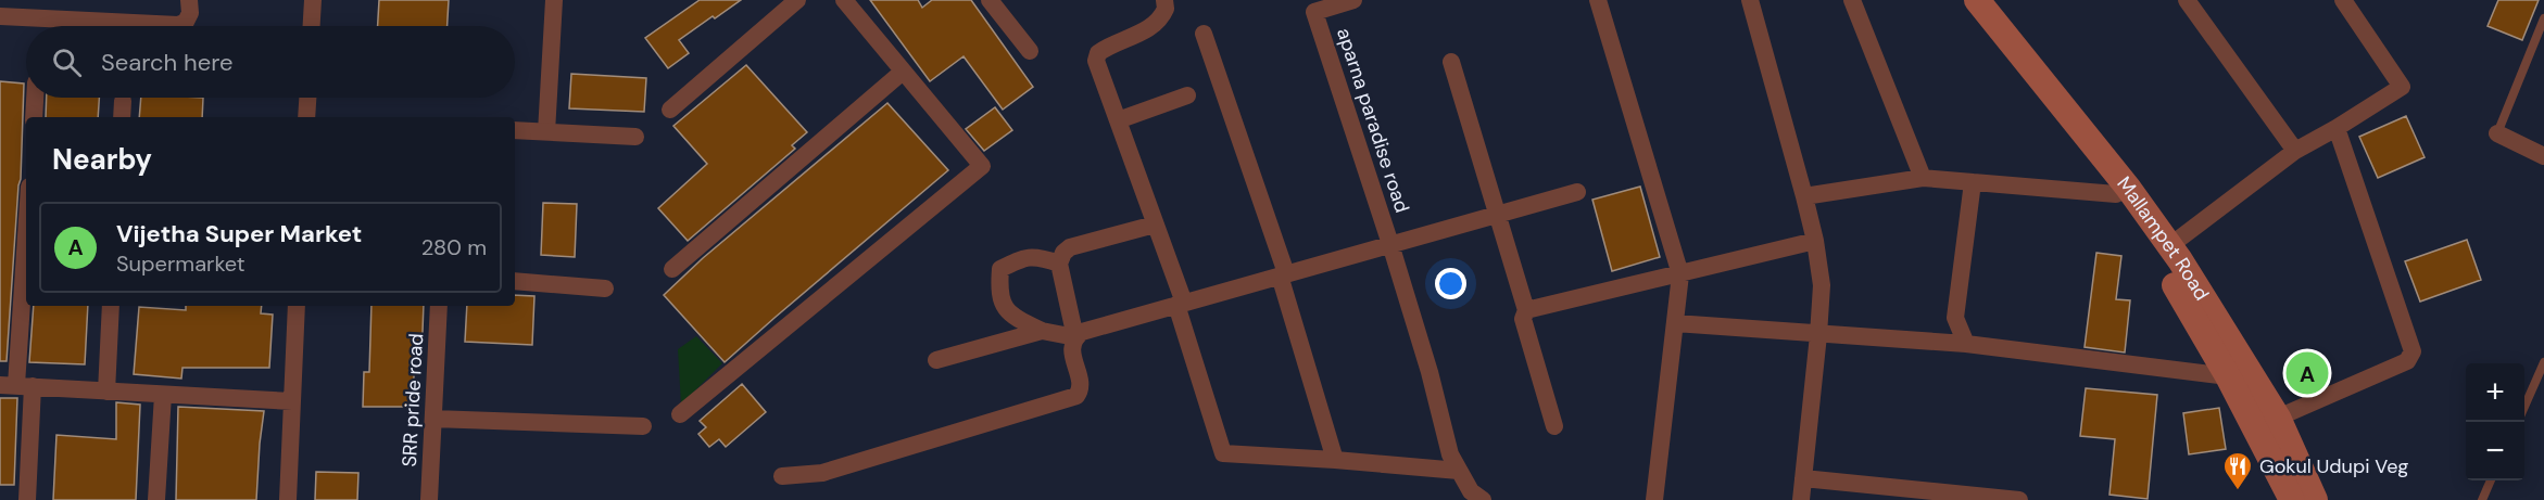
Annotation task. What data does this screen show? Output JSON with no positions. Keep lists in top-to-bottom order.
{
  "streets": {
    "main road": ["Mallampet Road"],
    "street": ["aparna paradise road", "SRR pride road"]
  },
  "places": {
    "restaurant": ["Gokul Udupi Veg"]
  },
  "page": {
    "search": "Search here",
    "heading": "Nearby",
    "list": [
      {
        "mark": "A",
        "name": "Vijetha Super Market",
        "note": "Supermarket",
        "value": "280 m"
      }
    ],
    "pins": "A",
    "map_buttons": ["+", "−"]
  }
}
